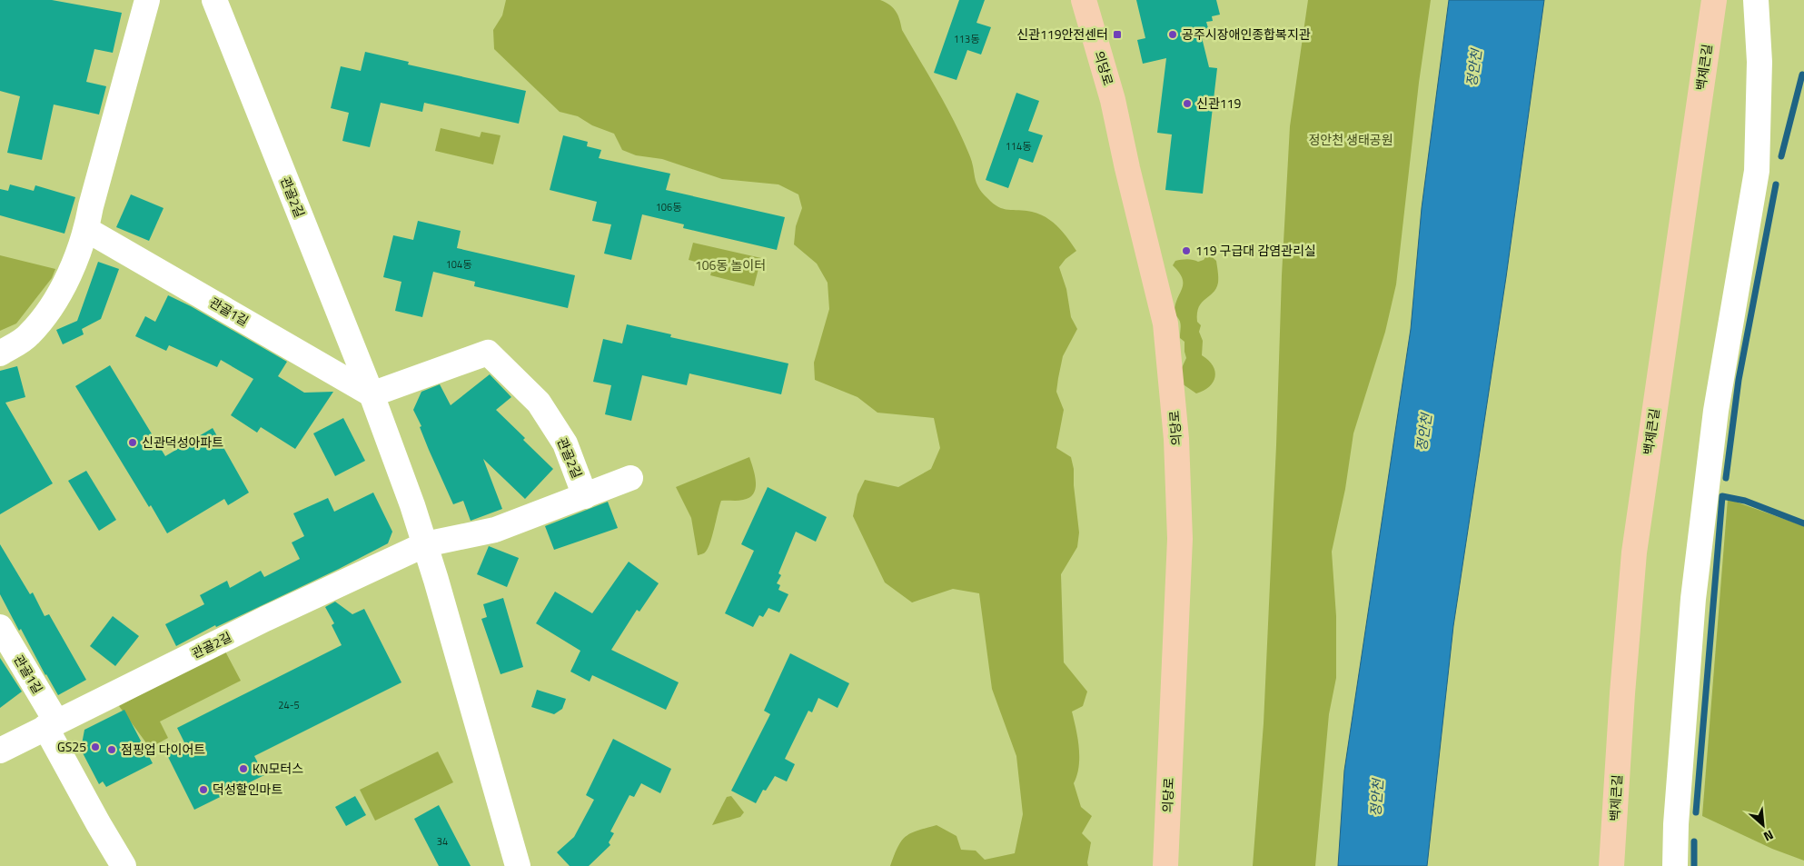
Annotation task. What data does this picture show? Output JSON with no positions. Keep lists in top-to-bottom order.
{
  "streets": {
    "main road": ["백제큰길", "의당로"],
    "street": ["관골2길", "관골1길"]
  },
  "crossings": [
    ["관골2길", "관골1길"]
  ],
  "water": ["정안천"],
  "parks": ["정안천 생태공원", "106동 놀이터"],
  "places": {
    "transit": ["신관119안전센터"],
    "other": [
      "공주시장애인종합복지관",
      "신관119",
      "119 구급대 감염관리실",
      "신관덕성아파트",
      "GS25",
      "점핑업 다이어트",
      "KN모터스",
      "덕성할인마트"
    ]
  },
  "house_numbers": [
    "113동",
    "114동",
    "106동",
    "104동",
    "24-5",
    "34"
  ],
  "north": "bottom right"
}
